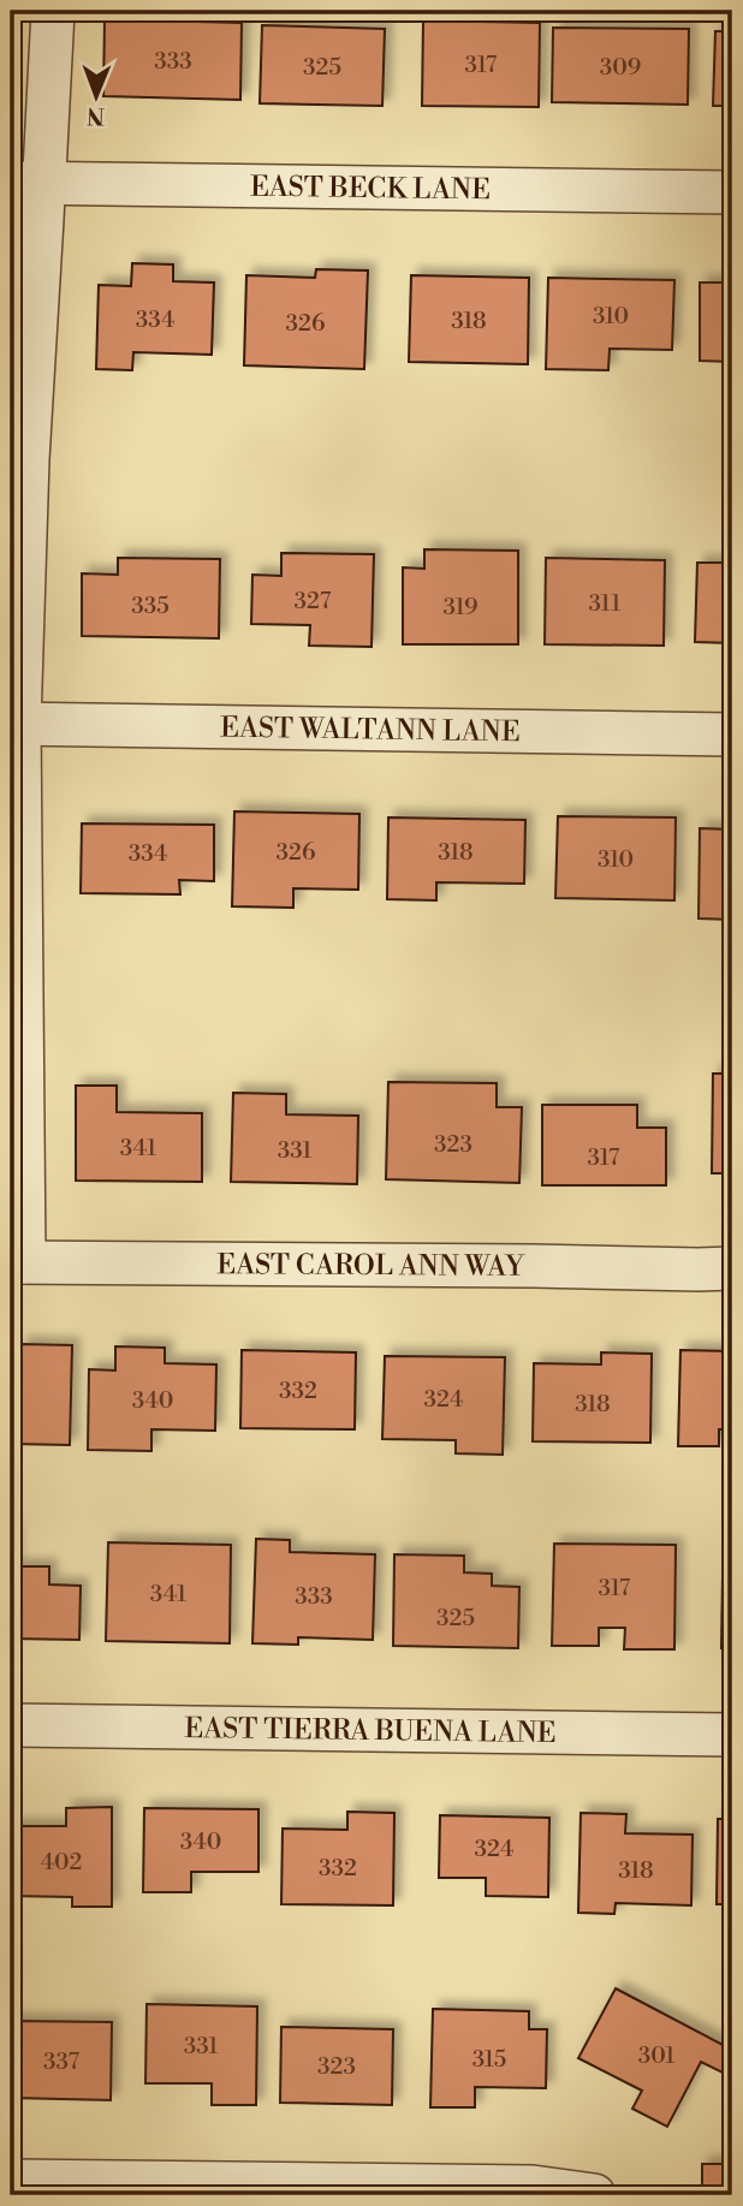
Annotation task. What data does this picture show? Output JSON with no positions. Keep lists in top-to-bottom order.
{
  "streets": {
    "street": [
      "EAST BECK LANE",
      "EAST WALTANN LANE",
      "EAST CAROL ANN WAY",
      "EAST TIERRA BUENA LANE"
    ]
  },
  "house_numbers": [
    "333",
    "317",
    "325",
    "309",
    "310",
    "334",
    "318",
    "326",
    "327",
    "311",
    "335",
    "319",
    "326",
    "318",
    "334",
    "310",
    "323",
    "341",
    "331",
    "317",
    "332",
    "324",
    "340",
    "318",
    "317",
    "341",
    "333",
    "325",
    "340",
    "324",
    "402",
    "332",
    "318",
    "331",
    "301",
    "315",
    "337",
    "323"
  ],
  "north": "bottom"
}
